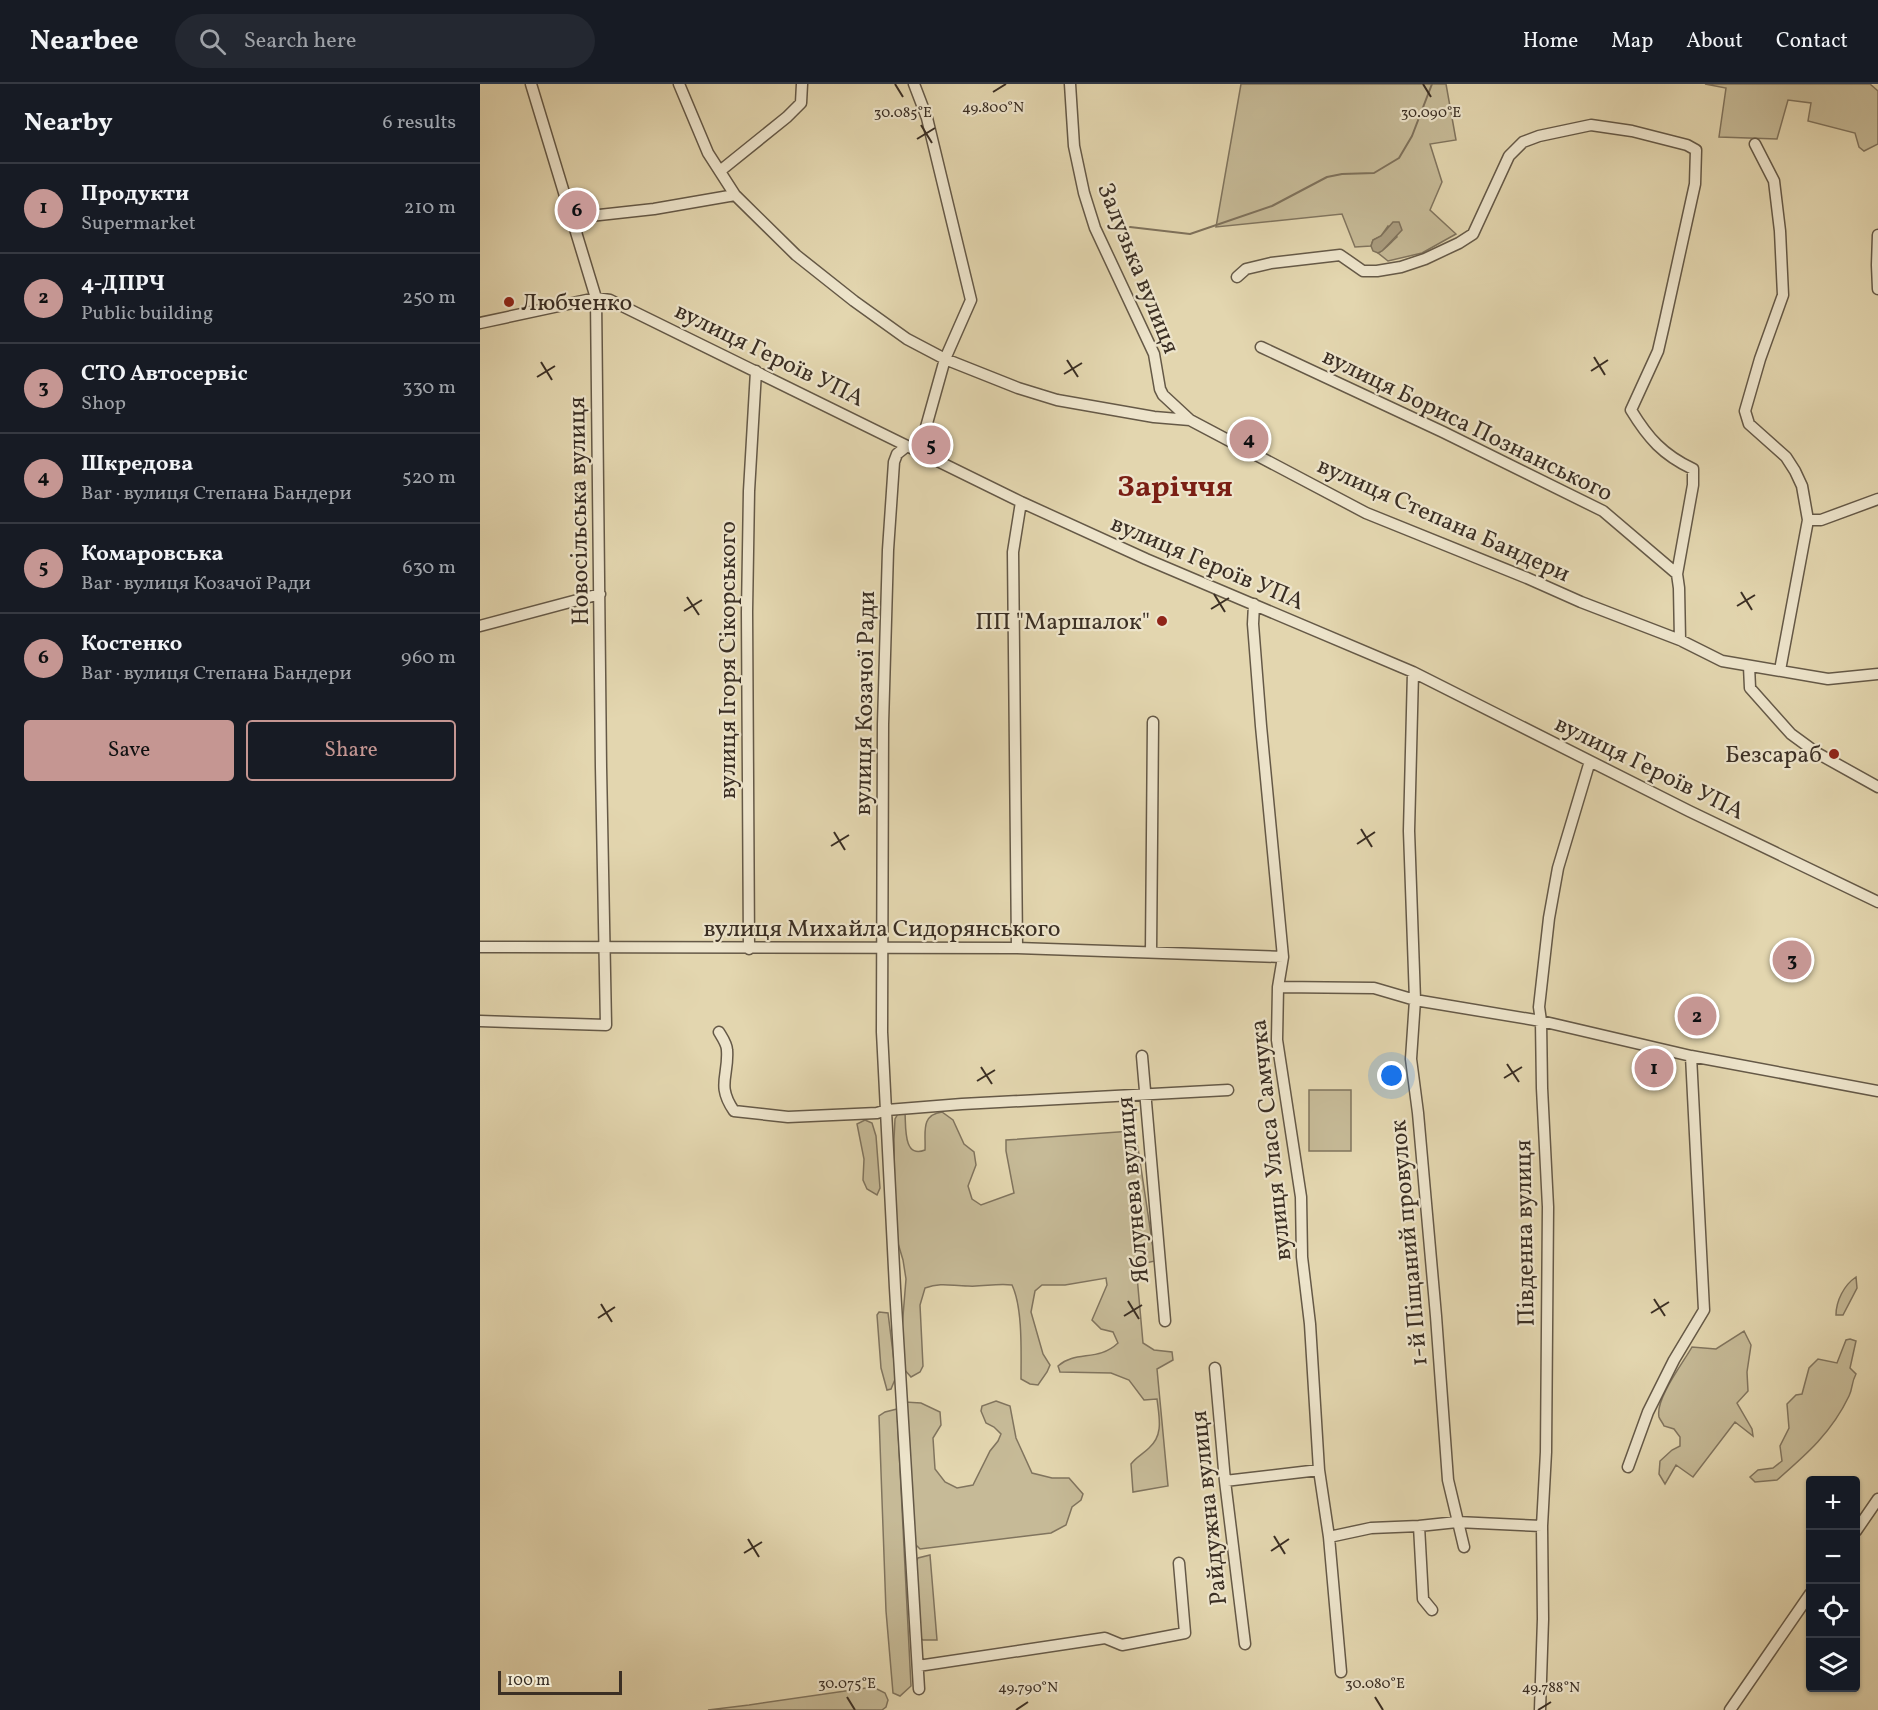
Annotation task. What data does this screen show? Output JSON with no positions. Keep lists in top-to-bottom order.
{
  "streets": {
    "street": [
      "Залузька вулиця",
      "вулиця Героїв УПА",
      "вулиця Бориса Познанського",
      "Новосільська вулиця",
      "вулиця Степана Бандери",
      "вулиця Ігоря Сікорського",
      "вулиця Козачої Ради",
      "вулиця Михайла Сидорянського",
      "вулиця Уласа Самчука",
      "Яблунева вулиця",
      "Південна вулиця",
      "1-й Піщаний провулок",
      "Райдужна вулиця"
    ]
  },
  "crossings": [
    ["Залузька вулиця", "вулиця Степана Бандери"],
    ["вулиця Героїв УПА", "Новосільська вулиця"],
    ["вулиця Героїв УПА", "вулиця Ігоря Сікорського"],
    ["вулиця Героїв УПА", "вулиця Козачої Ради"],
    ["вулиця Героїв УПА", "вулиця Уласа Самчука"],
    ["вулиця Героїв УПА", "Південна вулиця"],
    ["вулиця Героїв УПА", "1-й Піщаний провулок"],
    ["Новосільська вулиця", "вулиця Михайла Сидорянського"],
    ["вулиця Ігоря Сікорського", "вулиця Михайла Сидорянського"],
    ["вулиця Козачої Ради", "вулиця Михайла Сидорянського"],
    ["вулиця Михайла Сидорянського", "вулиця Уласа Самчука"]
  ],
  "districts": ["Заріччя"],
  "places": ["Любченко", "ПП \"Маршалок\"", "Безсараб"],
  "scale_bar": "100 m",
  "page": {
    "header": "Nearbee",
    "search": "Search here",
    "nav": [
      "Home",
      "Map",
      "About",
      "Contact"
    ],
    "heading": ["Nearby", "6 results"],
    "list": [
      {
        "mark": "1",
        "name": "Продукти",
        "note": "Supermarket",
        "value": "210 m"
      },
      {
        "mark": "2",
        "name": "4-ДПРЧ",
        "note": "Public building",
        "value": "250 m"
      },
      {
        "mark": "3",
        "name": "СТО Автосервіс",
        "note": "Shop",
        "value": "330 m"
      },
      {
        "mark": "4",
        "name": "Шкредова",
        "note": "Bar · вулиця Степана Бандери",
        "value": "520 m"
      },
      {
        "mark": "5",
        "name": "Комаровська",
        "note": "Bar · вулиця Козачої Ради",
        "value": "630 m"
      },
      {
        "mark": "6",
        "name": "Костенко",
        "note": "Bar · вулиця Степана Бандери",
        "value": "960 m"
      }
    ],
    "pins": [
      "6",
      "4",
      "5",
      "3",
      "2",
      "1"
    ],
    "buttons": ["Save", "Share"],
    "map_buttons": ["+", "−"],
    "scale": "100 m"
  },
  "coordinates": [
    "49.800°N",
    "30.085°E",
    "30.090°E",
    "30.075°E",
    "30.080°E",
    "49.790°N",
    "49.788°N"
  ]
}
